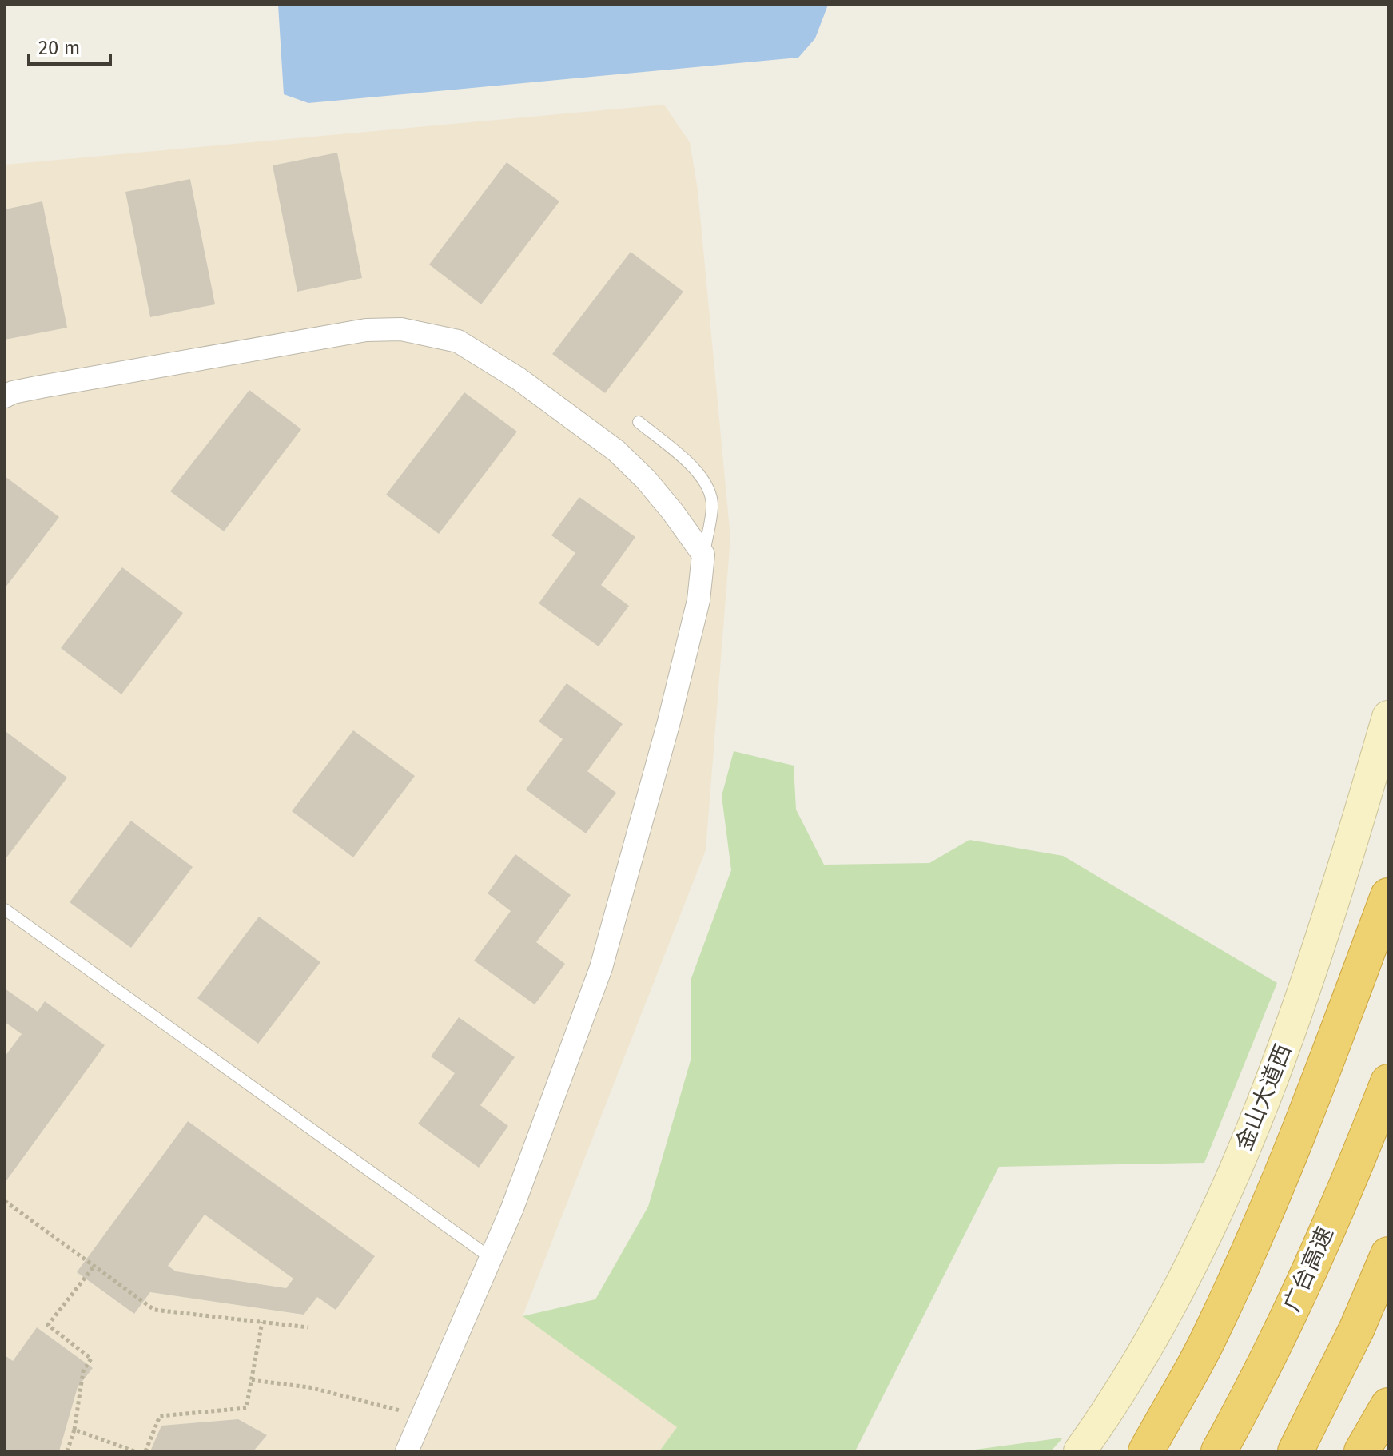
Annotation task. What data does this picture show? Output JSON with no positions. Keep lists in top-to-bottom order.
{
  "streets": {
    "highway": ["广台高速"],
    "main road": ["金山大道西"]
  },
  "scale_bar": "20 m"
}
